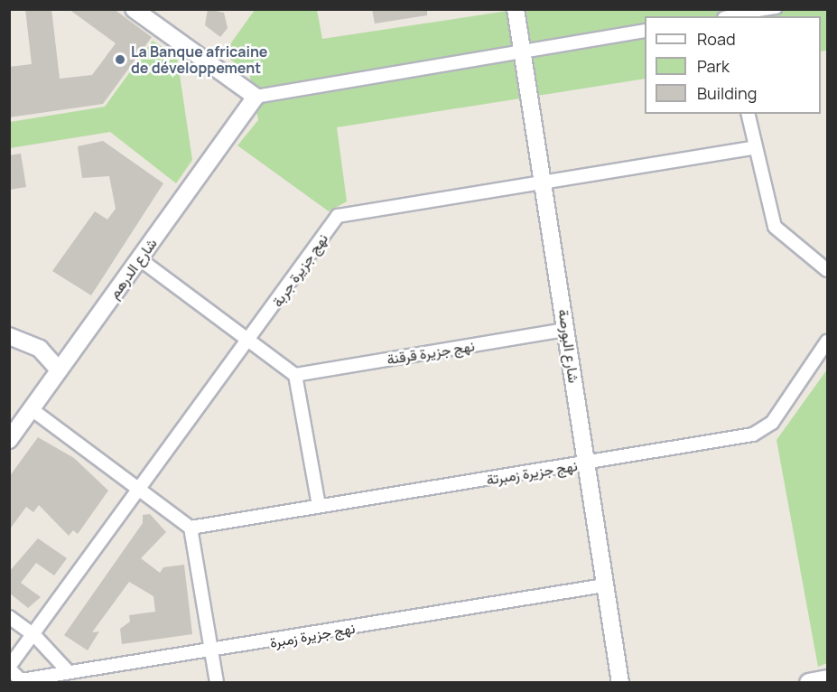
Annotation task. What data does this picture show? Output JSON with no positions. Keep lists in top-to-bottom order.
{
  "streets": {
    "street": [
      "شارع الدرهم",
      "نهج جزيرة جربة",
      "شارع البورصة",
      "نهج جزيرة قرقنة",
      "نهج جزيرة زمبرتة",
      "نهج جزيرة زمبرة"
    ]
  },
  "crossings": [
    ["نهج جزيرة جربة", "شارع البورصة"],
    ["شارع البورصة", "نهج جزيرة قرقنة"],
    ["شارع البورصة", "نهج جزيرة زمبرتة"],
    ["شارع البورصة", "نهج جزيرة زمبرة"]
  ],
  "places": ["La Banque africaine de développement"],
  "legend": ["Road", "Park", "Building"]
}
